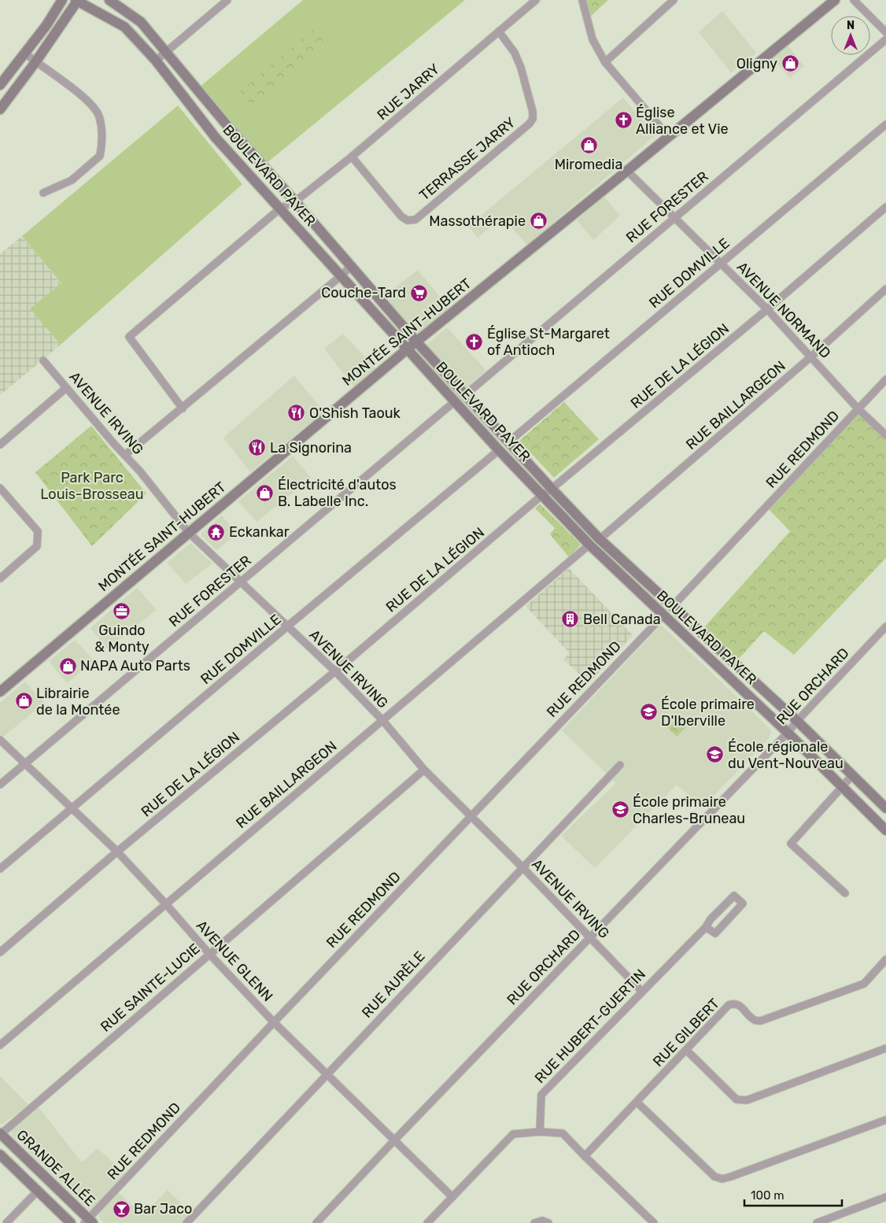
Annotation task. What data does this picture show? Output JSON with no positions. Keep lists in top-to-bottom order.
{
  "streets": {
    "street": [
      "RUE JARRY",
      "TERRASSE JARRY",
      "BOULEVARD PAYER",
      "RUE FORESTER",
      "RUE DOMVILLE",
      "AVENUE NORMAND",
      "MONTÉE SAINT-HUBERT",
      "RUE DE LA LÉGION",
      "RUE BAILLARGEON",
      "AVENUE IRVING",
      "RUE REDMOND",
      "RUE ORCHARD",
      "AVENUE GLENN",
      "RUE AURÈLE",
      "RUE SAINTE-LUCIE",
      "RUE HUBERT-GUERTIN",
      "RUE GILBERT",
      "GRANDE ALLÉE"
    ]
  },
  "crossings": [
    ["RUE JARRY", "TERRASSE JARRY"],
    ["RUE JARRY", "BOULEVARD PAYER"],
    ["BOULEVARD PAYER", "RUE FORESTER"],
    ["BOULEVARD PAYER", "RUE DOMVILLE"],
    ["BOULEVARD PAYER", "MONTÉE SAINT-HUBERT"],
    ["BOULEVARD PAYER", "RUE DE LA LÉGION"],
    ["BOULEVARD PAYER", "RUE BAILLARGEON"],
    ["BOULEVARD PAYER", "RUE REDMOND"],
    ["BOULEVARD PAYER", "RUE ORCHARD"],
    ["RUE FORESTER", "AVENUE NORMAND"],
    ["RUE FORESTER", "AVENUE IRVING"],
    ["RUE FORESTER", "AVENUE GLENN"],
    ["RUE DOMVILLE", "AVENUE NORMAND"],
    ["RUE DOMVILLE", "AVENUE IRVING"],
    ["RUE DOMVILLE", "AVENUE GLENN"],
    ["AVENUE NORMAND", "MONTÉE SAINT-HUBERT"],
    ["AVENUE NORMAND", "RUE DE LA LÉGION"],
    ["AVENUE NORMAND", "RUE BAILLARGEON"],
    ["AVENUE NORMAND", "RUE REDMOND"],
    ["MONTÉE SAINT-HUBERT", "AVENUE IRVING"],
    ["RUE DE LA LÉGION", "AVENUE IRVING"],
    ["RUE DE LA LÉGION", "AVENUE GLENN"],
    ["RUE BAILLARGEON", "AVENUE IRVING"],
    ["RUE BAILLARGEON", "AVENUE GLENN"],
    ["AVENUE IRVING", "RUE REDMOND"],
    ["AVENUE IRVING", "RUE ORCHARD"],
    ["AVENUE IRVING", "RUE AURÈLE"],
    ["AVENUE IRVING", "RUE SAINTE-LUCIE"],
    ["AVENUE IRVING", "RUE HUBERT-GUERTIN"],
    ["RUE REDMOND", "AVENUE GLENN"],
    ["RUE REDMOND", "GRANDE ALLÉE"],
    ["RUE ORCHARD", "AVENUE GLENN"],
    ["AVENUE GLENN", "RUE AURÈLE"],
    ["AVENUE GLENN", "RUE SAINTE-LUCIE"],
    ["RUE SAINTE-LUCIE", "GRANDE ALLÉE"]
  ],
  "parks": ["Park Parc Louis-Brosseau"],
  "places": {
    "shop": [
      "Oligny",
      "Miromedia",
      "Massothérapie",
      "Électricité d'autos B. Labelle Inc.",
      "NAPA Auto Parts",
      "Librairie de la Montée"
    ],
    "church": ["Église Alliance et Vie", "Église St-Margaret of Antioch"],
    "supermarket": ["Couche-Tard"],
    "restaurant": ["O'Shish Taouk", "La Signorina"],
    "temple": ["Eckankar"],
    "office": ["Guindo & Monty"],
    "building": ["Bell Canada"],
    "school or university": ["École primaire D'Iberville", "École régionale du Vent-Nouveau", "École primaire Charles-Bruneau"],
    "bar": ["Bar Jaco"]
  },
  "scale_bar": "100 m",
  "north": "top"
}
